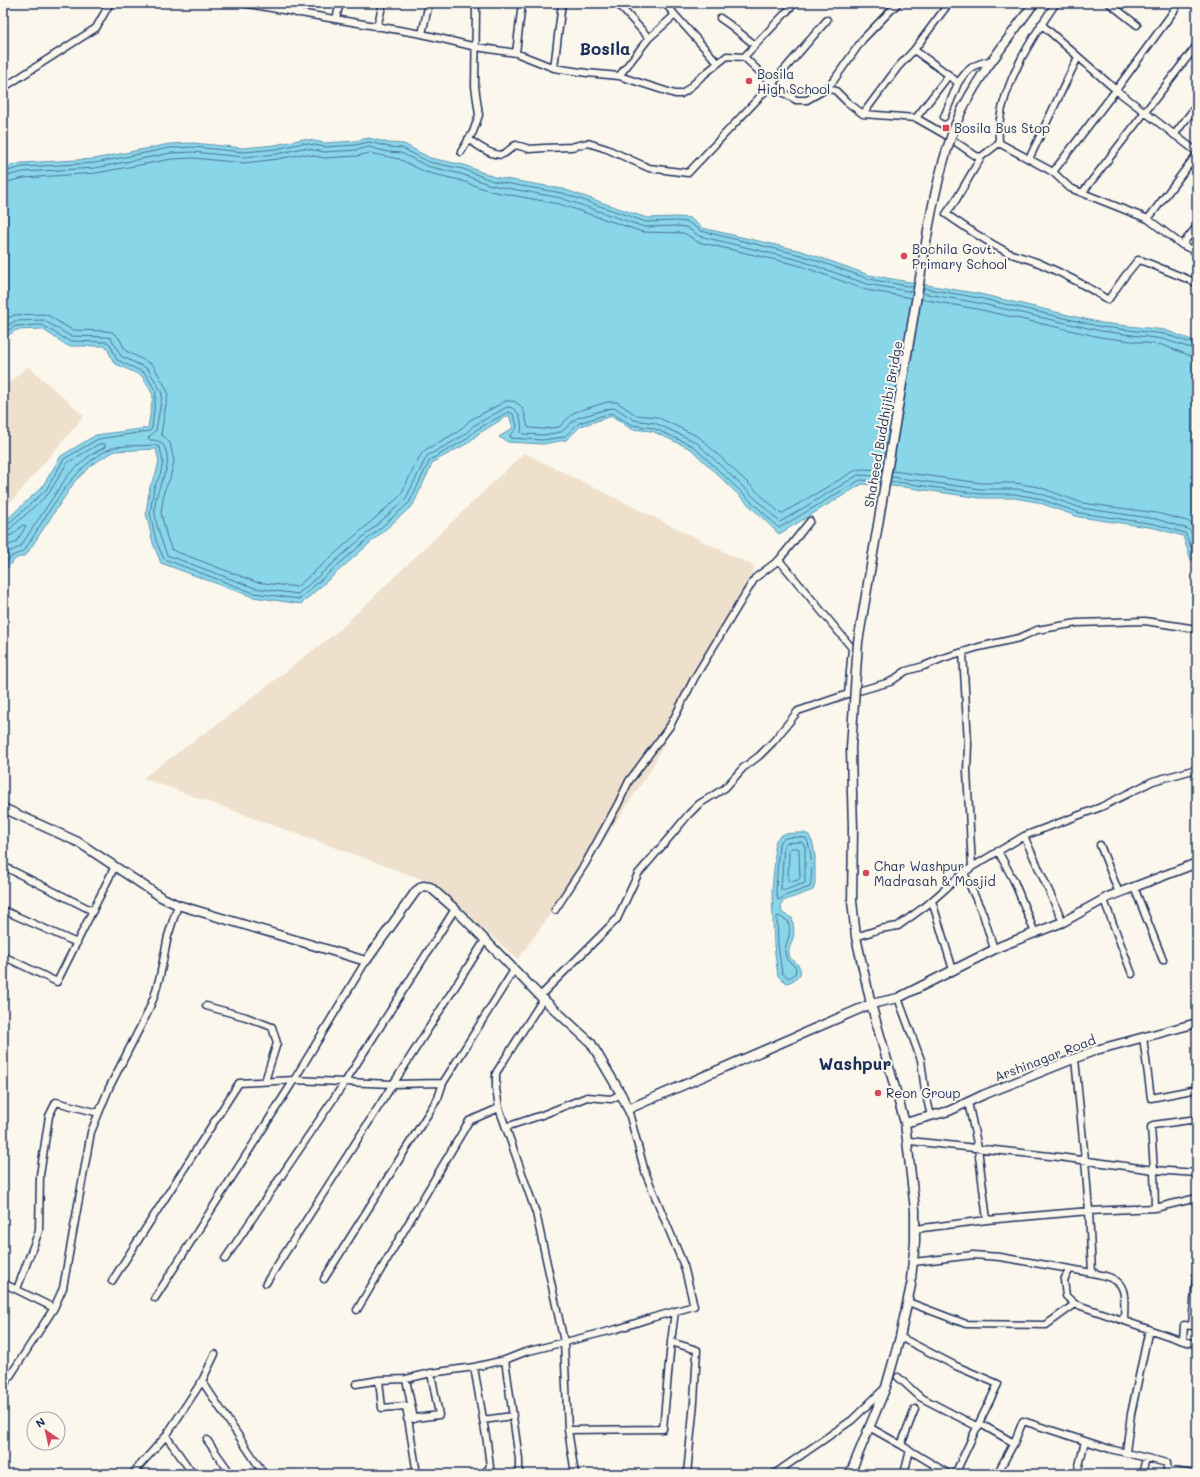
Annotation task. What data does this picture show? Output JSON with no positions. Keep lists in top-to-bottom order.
{
  "streets": {
    "street": ["Shaheed Buddhijibi Bridge", "Arshinagar Road"]
  },
  "crossings": [
    ["Shaheed Buddhijibi Bridge", "Arshinagar Road"]
  ],
  "districts": ["Bosila", "Washpur"],
  "places": {
    "other": [
      "Bosila High School",
      "Bochila Govt. Primary School",
      "Char Washpur Madrasah & Mosjid",
      "Reon Group"
    ],
    "transit": ["Bosila Bus Stop"]
  },
  "north": "top left"
}
